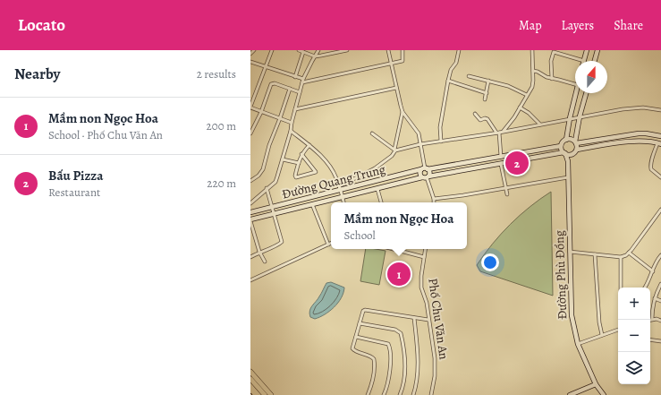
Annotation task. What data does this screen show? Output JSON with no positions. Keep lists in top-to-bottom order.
{
  "streets": {
    "main road": ["Đường Quang Trung", "Đường Phù Đổng"],
    "street": ["Phố Chu Văn An"]
  },
  "crossings": [
    ["Đường Quang Trung", "Đường Phù Đổng"]
  ],
  "north": "top",
  "page": {
    "header": "Locato",
    "nav": ["Map", "Layers", "Share"],
    "heading": ["Nearby", "2 results"],
    "list": [
      {
        "mark": "1",
        "name": "Mầm non Ngọc Hoa",
        "note": "School · Phố Chu Văn An",
        "value": "200 m"
      },
      {
        "mark": "2",
        "name": "Bấu Pizza",
        "note": "Restaurant",
        "value": "220 m"
      }
    ],
    "pins": ["2", "1"],
    "popup": ["Mầm non Ngọc Hoa", "School"],
    "map_buttons": ["+", "−"]
  }
}
